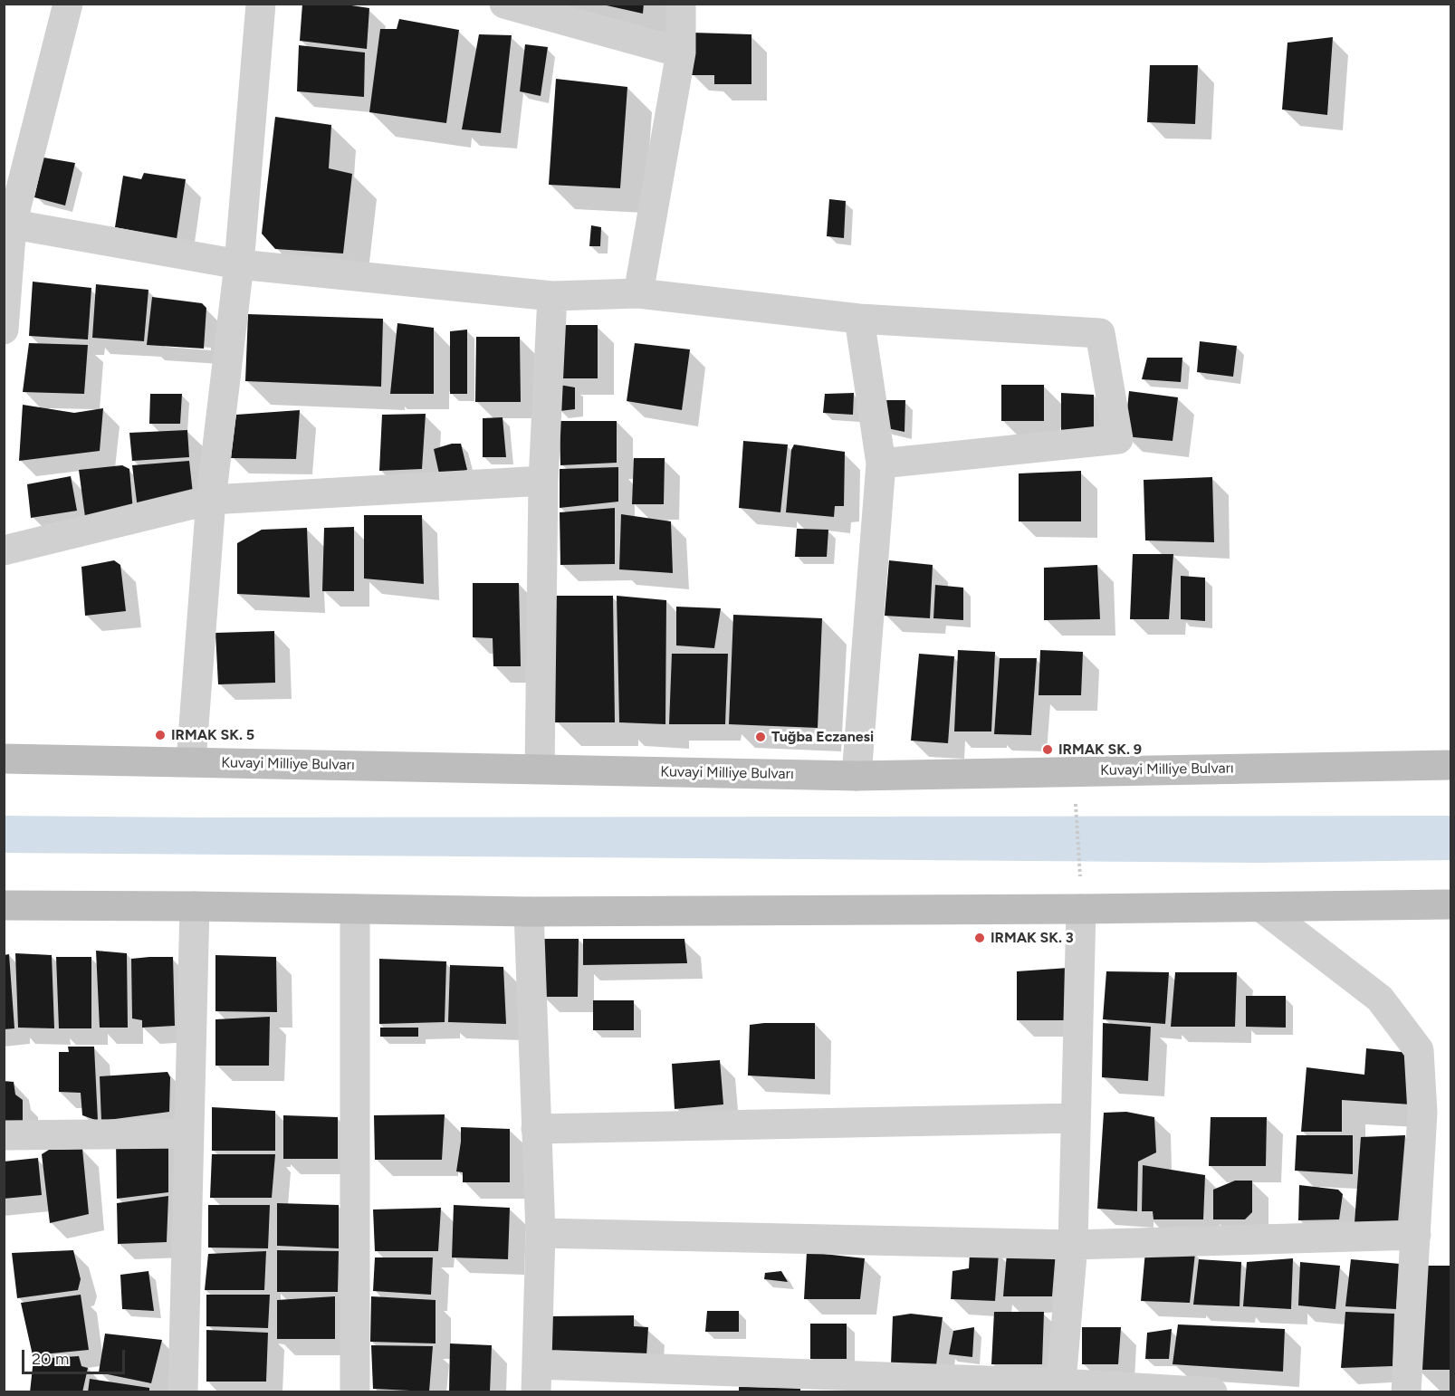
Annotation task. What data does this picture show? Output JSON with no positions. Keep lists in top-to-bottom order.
{
  "streets": {
    "main road": ["Kuvayi Milliye Bulvarı"]
  },
  "places": [
    "IRMAK SK. 5",
    "Tuğba Eczanesi",
    "IRMAK SK. 9",
    "IRMAK SK. 3"
  ],
  "scale_bar": "20 m"
}
